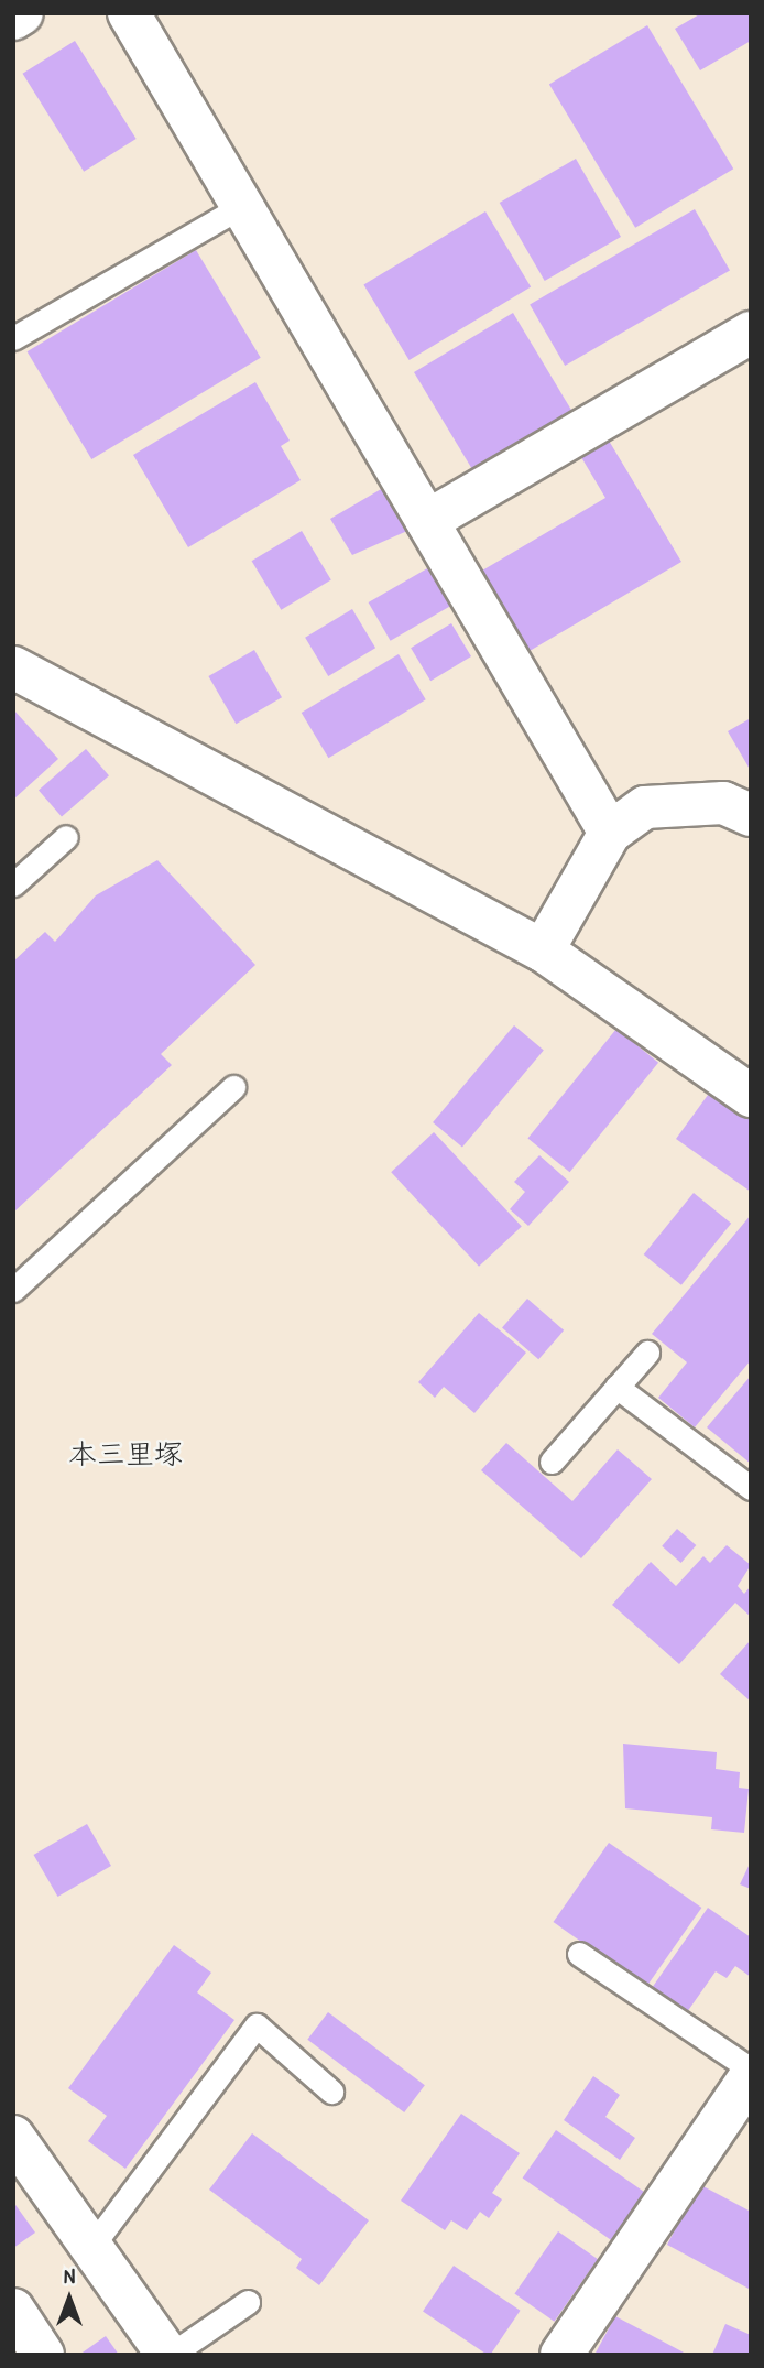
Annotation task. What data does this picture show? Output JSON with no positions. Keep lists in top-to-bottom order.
{
  "districts": ["本三里塚"],
  "north": "top"
}
